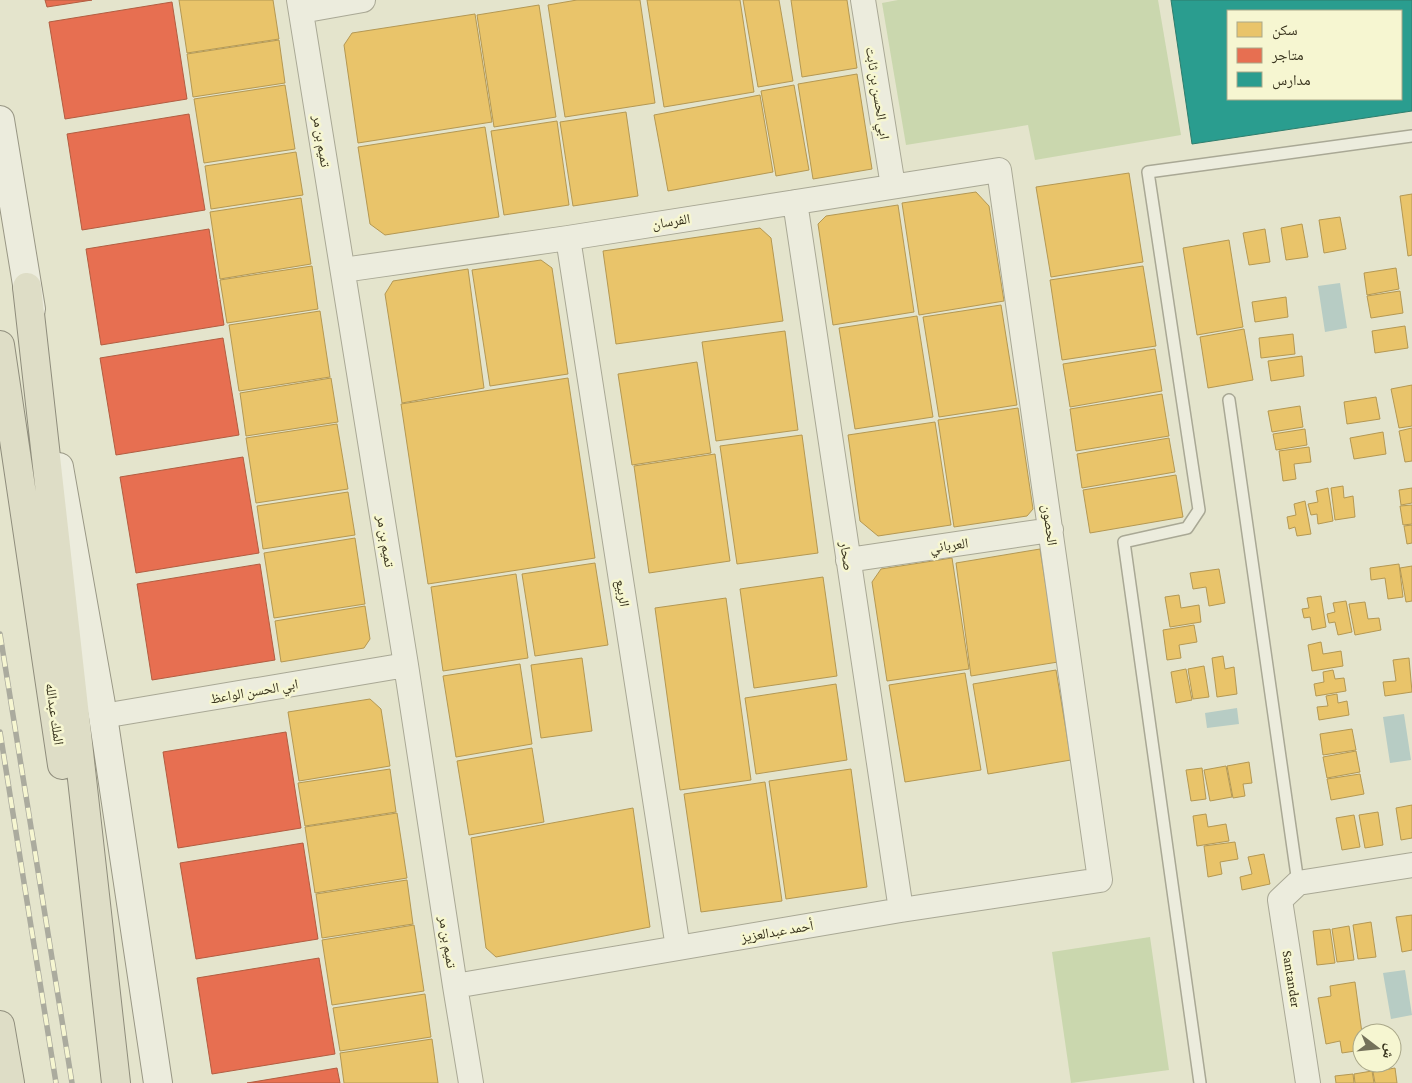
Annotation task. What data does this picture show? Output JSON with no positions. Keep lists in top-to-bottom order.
{
  "streets": {
    "highway": ["الملك عبدالله"],
    "street": [
      "ابي الحسن بن ثابت",
      "تميم بن مر",
      "الفرسان",
      "الحصون",
      "العرباني",
      "صحار",
      "الربيع",
      "ابي الحسن الواعظ",
      "أحمد عبدالعزيز",
      "Santander"
    ]
  },
  "crossings": [
    ["ابي الحسن بن ثابت", "الفرسان"],
    ["تميم بن مر", "الفرسان"],
    ["تميم بن مر", "ابي الحسن الواعظ"],
    ["تميم بن مر", "أحمد عبدالعزيز"],
    ["الفرسان", "الحصون"],
    ["الفرسان", "صحار"],
    ["الفرسان", "الربيع"],
    ["الحصون", "العرباني"],
    ["الحصون", "أحمد عبدالعزيز"],
    ["العرباني", "صحار"],
    ["صحار", "أحمد عبدالعزيز"],
    ["الربيع", "أحمد عبدالعزيز"]
  ],
  "legend": ["سكن", "متاجر", "مدارس"],
  "north": "right"
}
